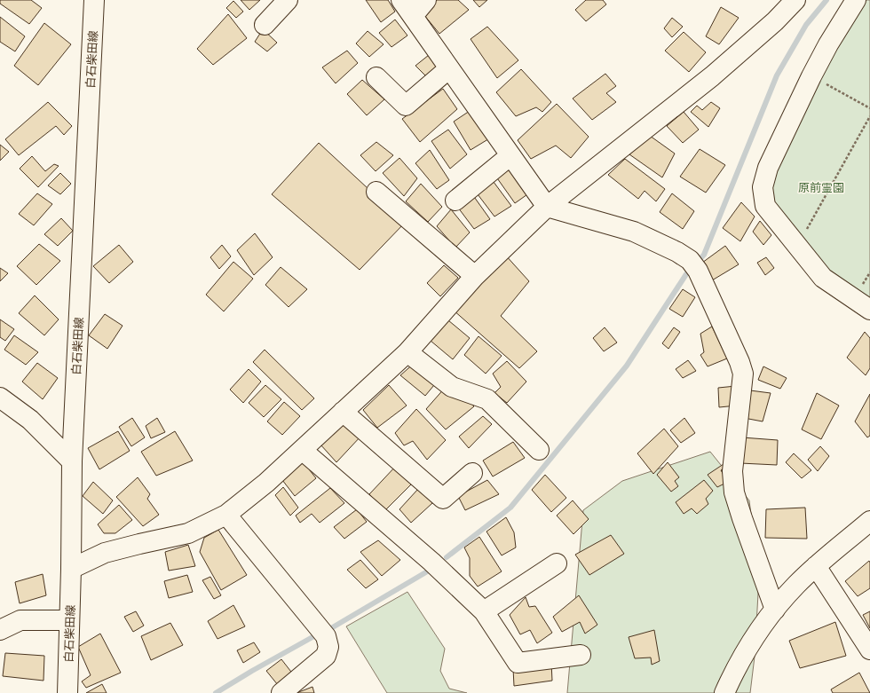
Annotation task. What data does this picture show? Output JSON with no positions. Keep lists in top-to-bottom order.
{
  "streets": {
    "street": ["白石柴田線"]
  },
  "parks": ["原前霊園"]
}
